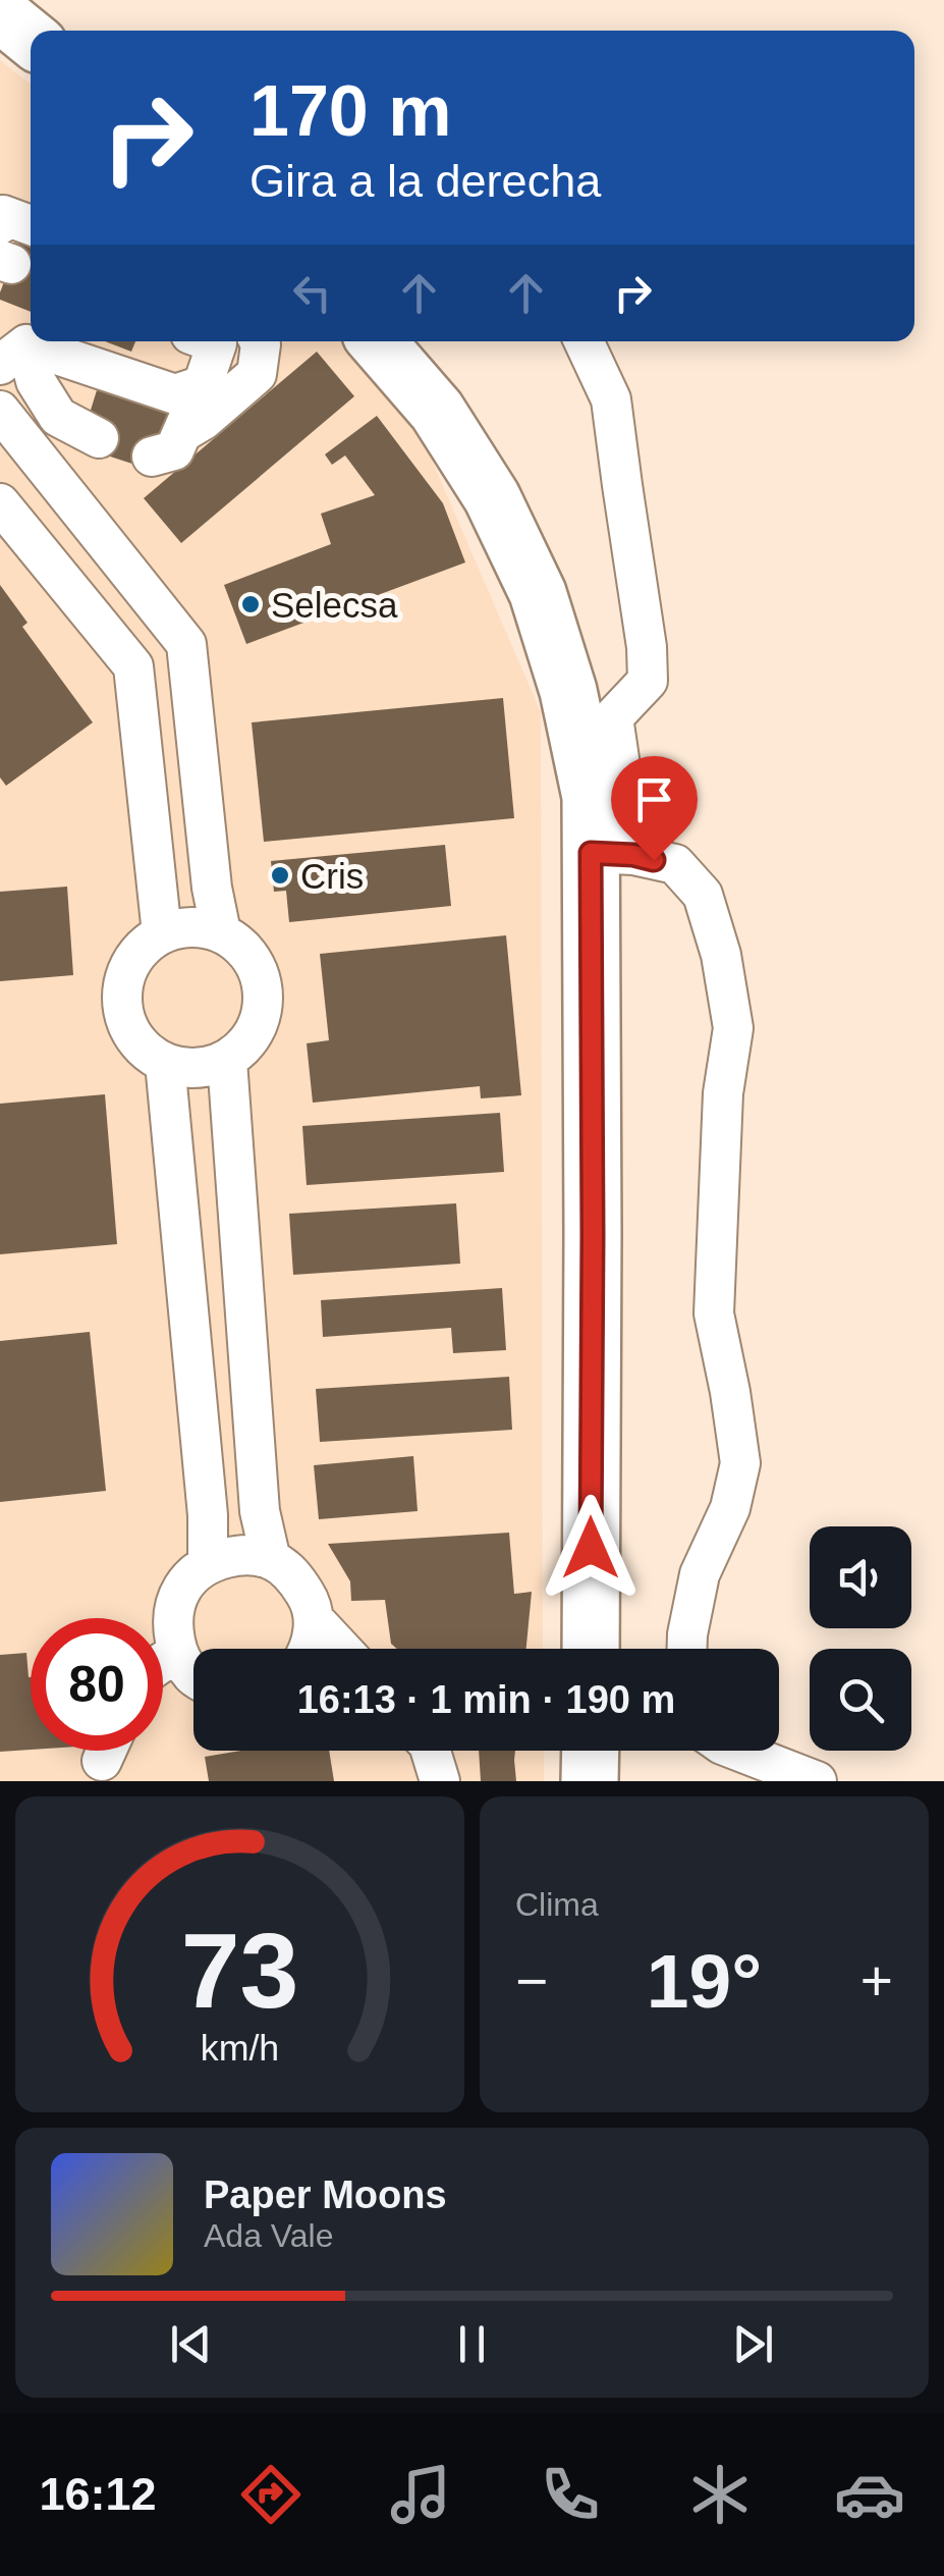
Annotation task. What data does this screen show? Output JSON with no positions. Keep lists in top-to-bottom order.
{
  "places": ["Selecsa", "Cris"],
  "page": {
    "turn": ["170 m", "Gira a la derecha"],
    "limit": "80",
    "trip": "16:13 · 1 min · 190 m",
    "tile": "Clima",
    "heat": ["−", "19°", "+"],
    "song": ["Paper Moons", "Ada Vale"],
    "tabs": "16:12",
    "gauge": ["73", "km/h"]
  }
}
